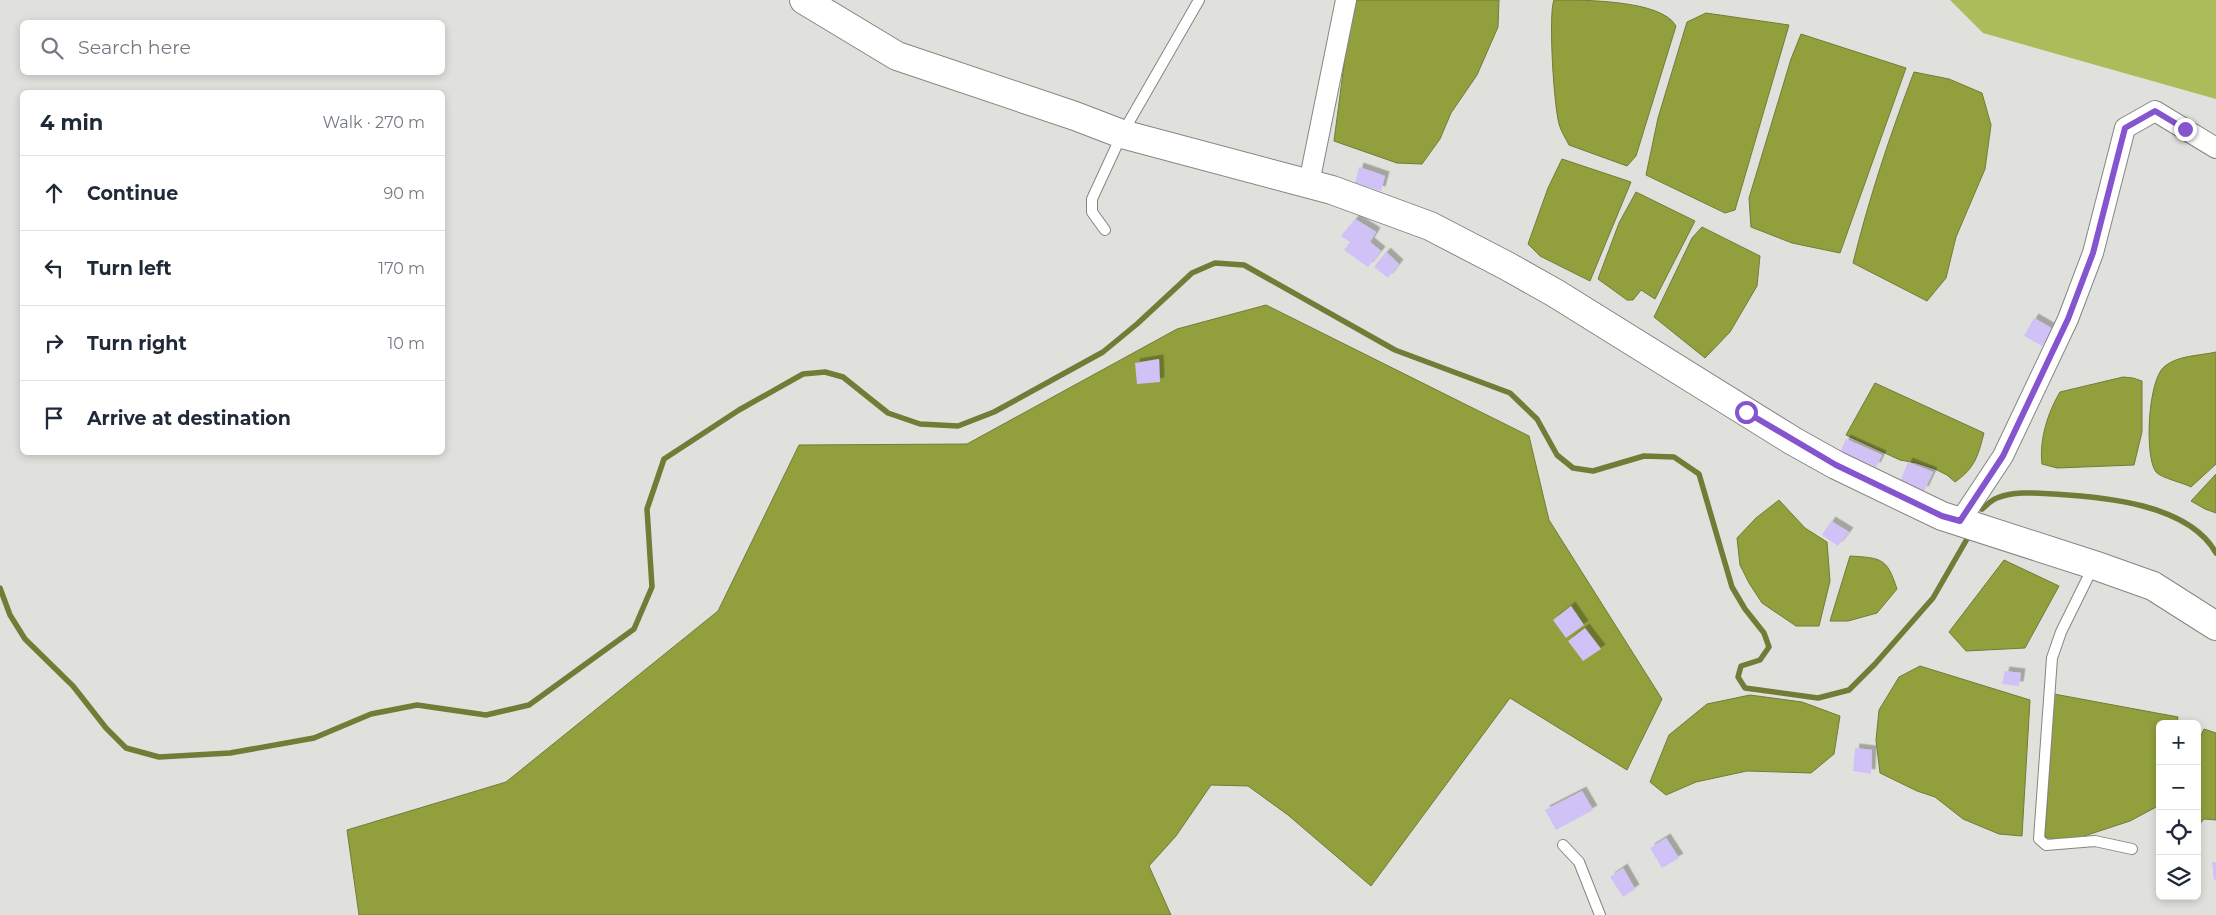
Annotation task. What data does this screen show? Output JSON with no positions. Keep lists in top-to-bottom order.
{
  "page": {
    "search": "Search here",
    "heading": ["4 min", "Walk · 270 m"],
    "list": [
      ["Continue", "90 m"],
      ["Turn left", "170 m"],
      ["Turn right", "10 m"],
      "Arrive at destination"
    ],
    "map_buttons": ["+", "−"]
  }
}
